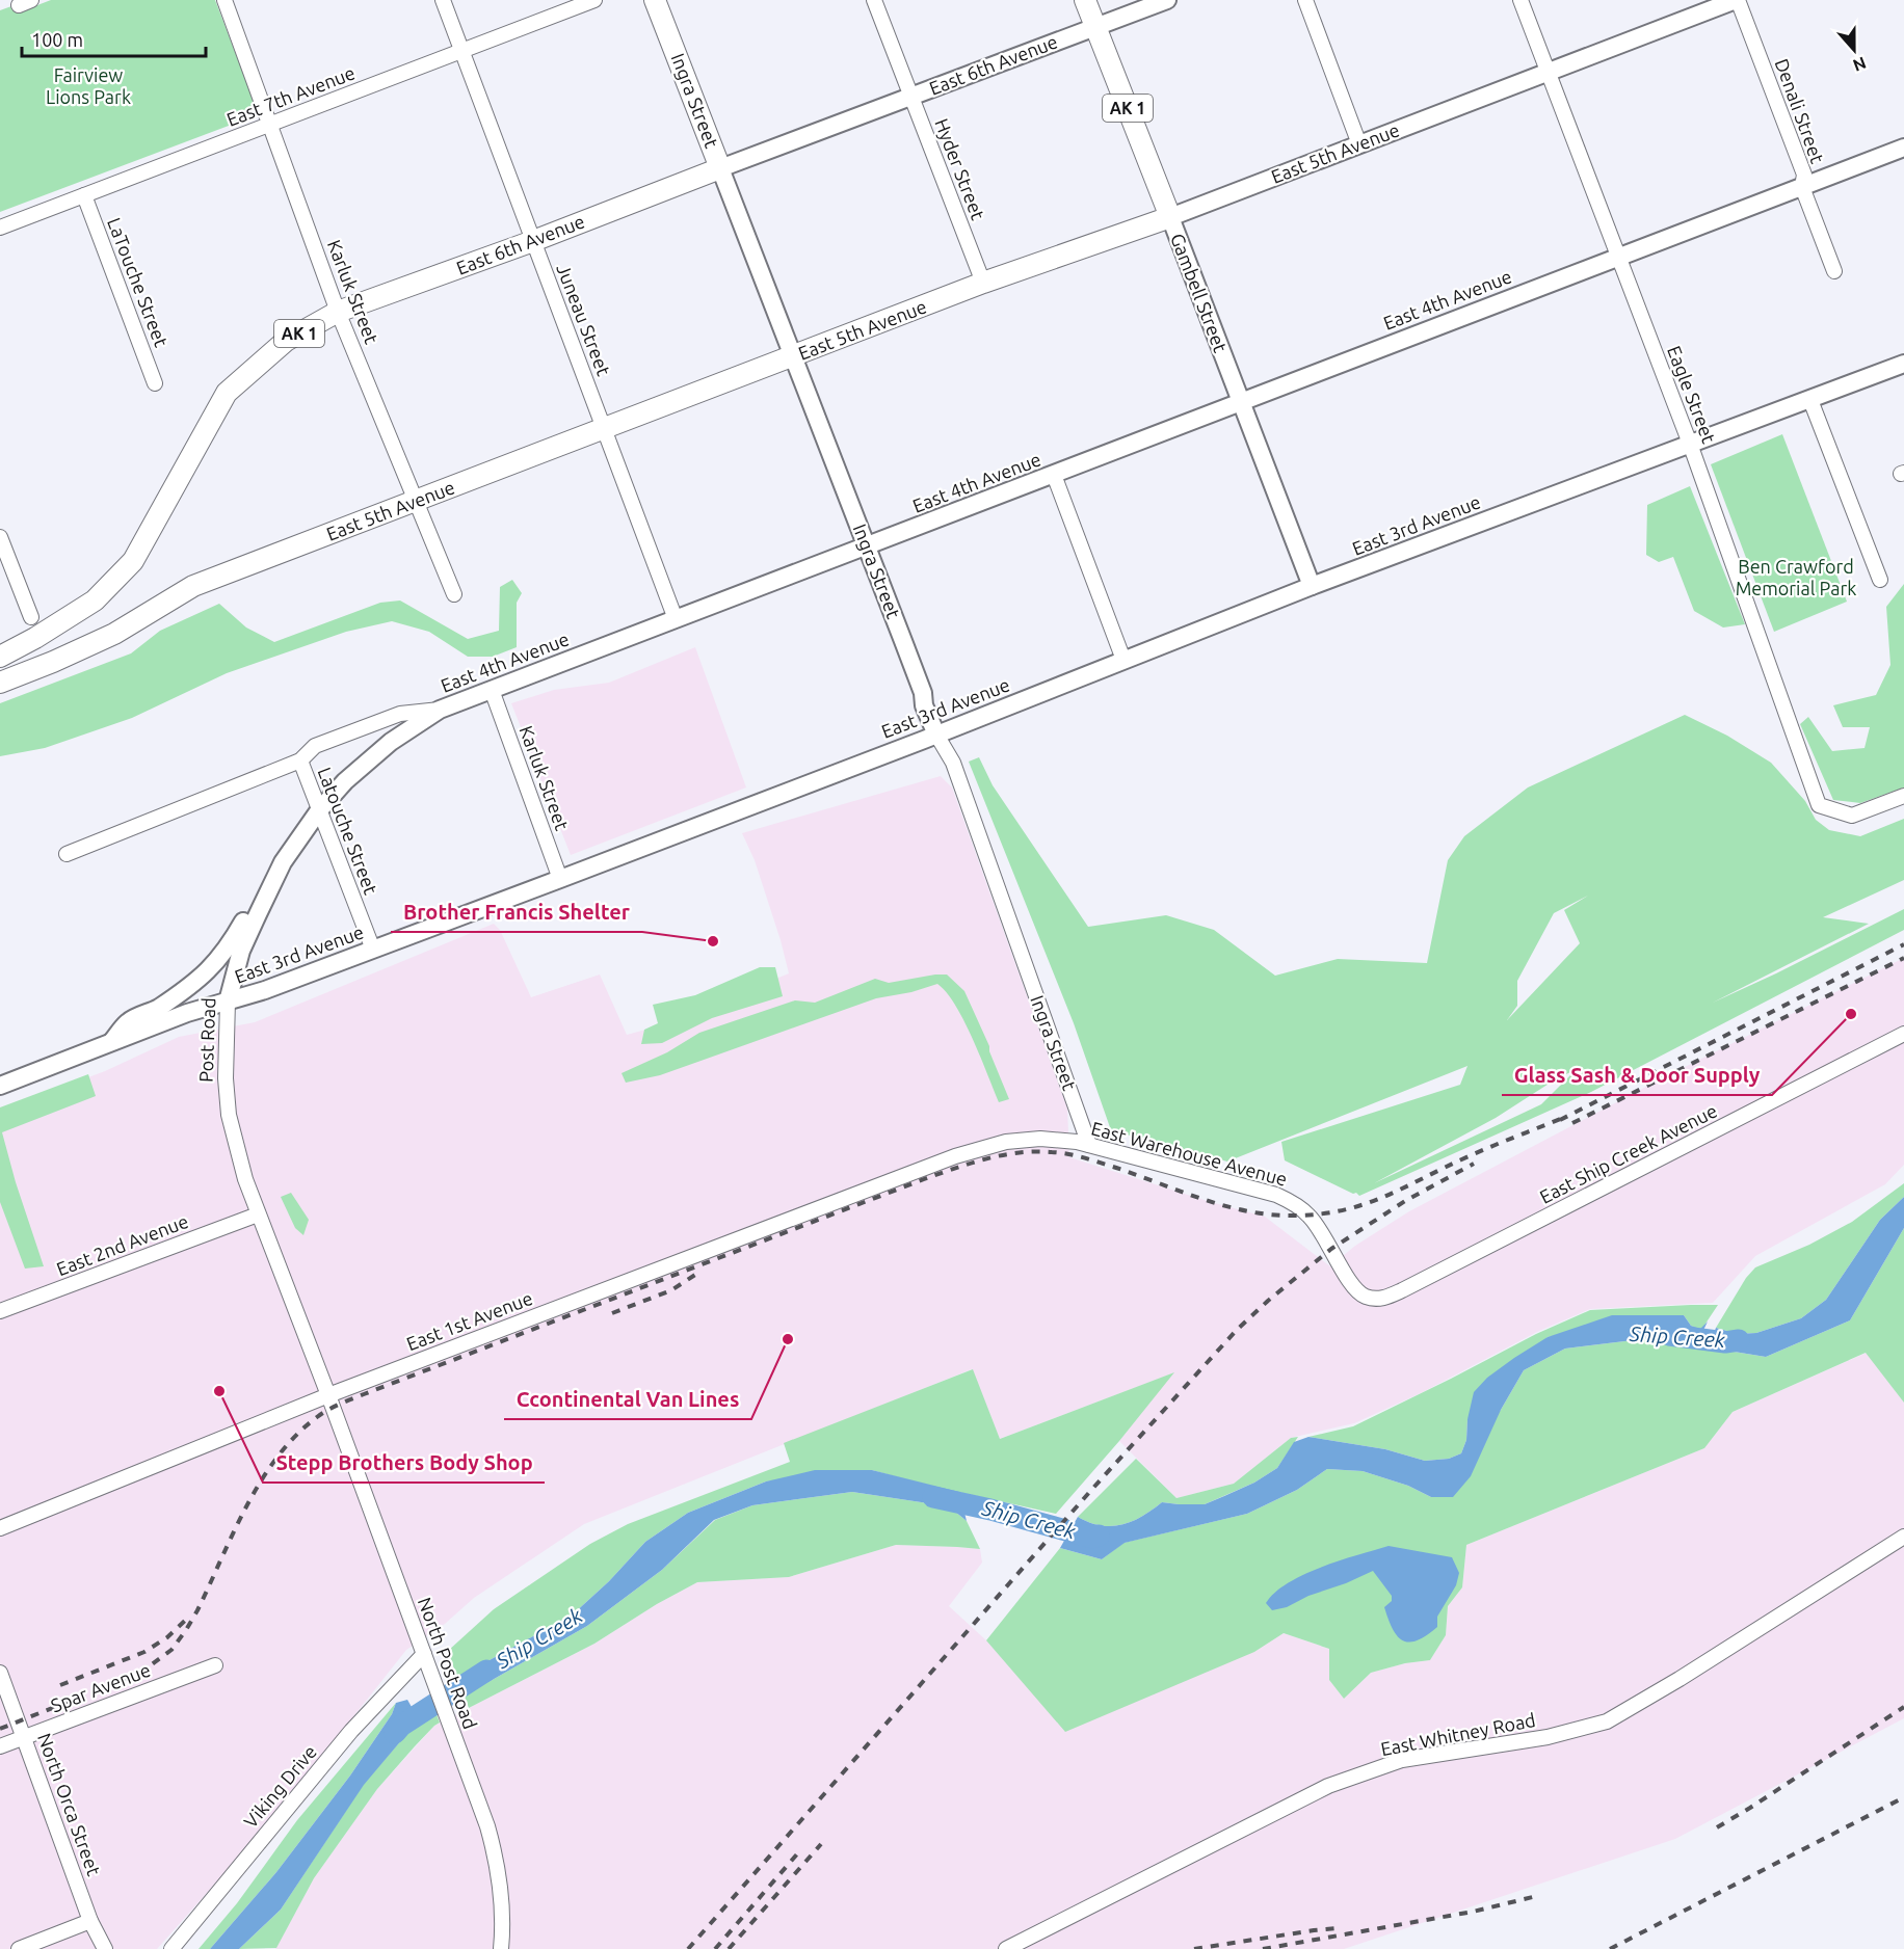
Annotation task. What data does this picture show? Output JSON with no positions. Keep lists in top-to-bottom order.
{
  "streets": {
    "highway": [
      "East 6th Avenue",
      "Ingra Street",
      "AK 1",
      "East 5th Avenue",
      "Gambell Street"
    ],
    "main road": ["East 4th Avenue", "East 3rd Avenue", "Post Road"],
    "street": [
      "East 7th Avenue",
      "Denali Street",
      "Hyder Street",
      "LaTouche Street",
      "Karluk Street",
      "Juneau Street",
      "Eagle Street",
      "Latouche Street",
      "East Warehouse Avenue",
      "East Ship Creek Avenue",
      "East 2nd Avenue",
      "East 1st Avenue",
      "North Post Road",
      "Spar Avenue",
      "East Whitney Road",
      "Viking Drive",
      "North Orca Street"
    ]
  },
  "crossings": [
    ["East 6th Avenue", "Ingra Street"],
    ["East 6th Avenue", "Hyder Street"],
    ["East 6th Avenue", "Karluk Street"],
    ["East 6th Avenue", "Gambell Street"],
    ["East 6th Avenue", "Juneau Street"],
    ["East 7th Avenue", "LaTouche Street"],
    ["East 7th Avenue", "Karluk Street"],
    ["East 7th Avenue", "Juneau Street"],
    ["Ingra Street", "East 5th Avenue"],
    ["Ingra Street", "East 4th Avenue"],
    ["Ingra Street", "East 3rd Avenue"],
    ["Ingra Street", "East Warehouse Avenue"],
    ["Denali Street", "East 5th Avenue"],
    ["Denali Street", "East 4th Avenue"],
    ["East 5th Avenue", "Hyder Street"],
    ["East 5th Avenue", "Karluk Street"],
    ["East 5th Avenue", "Gambell Street"],
    ["East 5th Avenue", "Juneau Street"],
    ["East 5th Avenue", "Eagle Street"],
    ["Karluk Street", "East 4th Avenue"],
    ["Karluk Street", "East 3rd Avenue"],
    ["Gambell Street", "East 4th Avenue"],
    ["Gambell Street", "East 3rd Avenue"],
    ["East 4th Avenue", "Juneau Street"],
    ["East 4th Avenue", "Eagle Street"],
    ["East 4th Avenue", "Latouche Street"],
    ["East 4th Avenue", "Post Road"],
    ["Eagle Street", "East 3rd Avenue"],
    ["East 3rd Avenue", "Latouche Street"],
    ["East 3rd Avenue", "Post Road"],
    ["Latouche Street", "Post Road"],
    ["Post Road", "East 2nd Avenue"],
    ["Post Road", "East 1st Avenue"],
    ["Post Road", "North Post Road"],
    ["East Warehouse Avenue", "East Ship Creek Avenue"],
    ["East Warehouse Avenue", "East 1st Avenue"],
    ["East 1st Avenue", "North Post Road"],
    ["North Post Road", "Viking Drive"],
    ["Spar Avenue", "North Orca Street"]
  ],
  "water": ["Ship Creek"],
  "parks": ["Fairview Lions Park", "Ben Crawford Memorial Park"],
  "places": [
    "Brother Francis Shelter",
    "Glass Sash & Door Supply",
    "Ccontinental Van Lines",
    "Stepp Brothers Body Shop"
  ],
  "scale_bar": "100 m",
  "north": "bottom"
}
